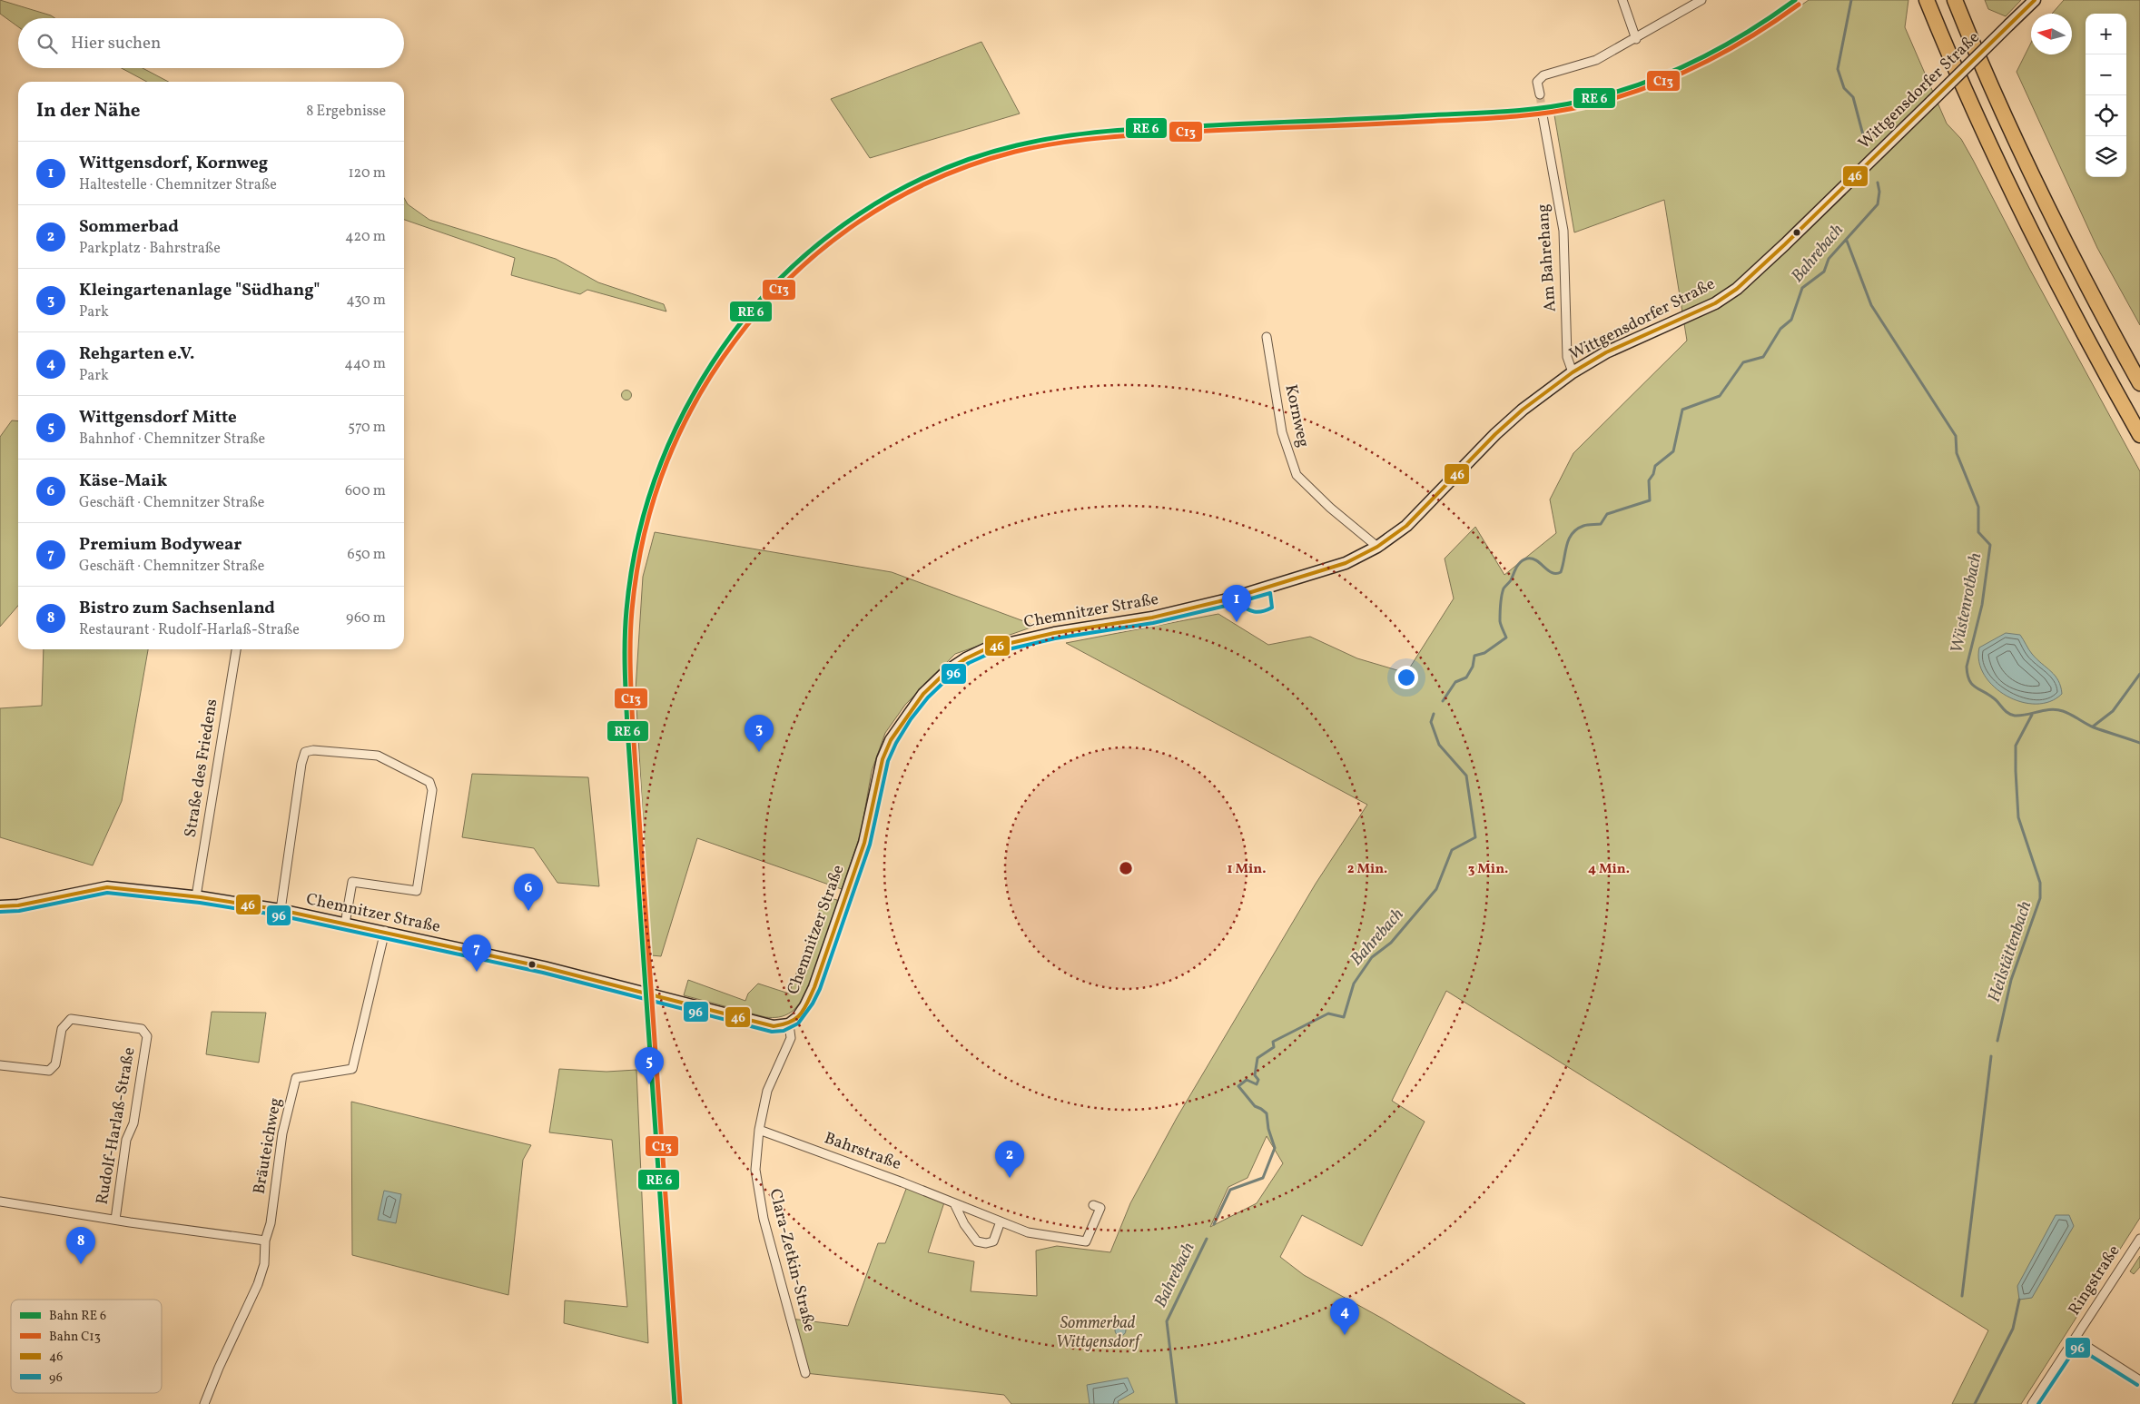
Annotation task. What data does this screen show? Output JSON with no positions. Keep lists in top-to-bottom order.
{
  "streets": {
    "street": [
      "Wittgensdorfer Straße",
      "Am Bahrehang",
      "Kornweg",
      "Chemnitzer Straße",
      "Straße des Friedens",
      "Rudolf-Harlaß-Straße",
      "Bräuteichweg",
      "Bahrstraße",
      "Clara-Zetkin-Straße",
      "Ringstraße"
    ]
  },
  "crossings": [
    ["Wittgensdorfer Straße", "Am Bahrehang"],
    ["Wittgensdorfer Straße", "Kornweg"],
    ["Wittgensdorfer Straße", "Chemnitzer Straße"],
    ["Chemnitzer Straße", "Straße des Friedens"],
    ["Chemnitzer Straße", "Bräuteichweg"],
    ["Chemnitzer Straße", "Clara-Zetkin-Straße"],
    ["Rudolf-Harlaß-Straße", "Bräuteichweg"],
    ["Bahrstraße", "Clara-Zetkin-Straße"]
  ],
  "water": ["Bahrebach", "Wüstenrotbach", "Heilstättenbach"],
  "parks": ["Sommerbad Wittgensdorf"],
  "lines": ["transit line 46", "rail line C13", "transit line 96"],
  "legend": [
    "Bahn RE 6",
    "Bahn C13",
    "46",
    "96"
  ],
  "north": "left",
  "page": {
    "map_buttons": ["+", "−"],
    "search": "Hier suchen",
    "heading": ["In der Nähe", "8 Ergebnisse"],
    "list": [
      {
        "mark": "1",
        "name": "Wittgensdorf, Kornweg",
        "note": "Haltestelle · Chemnitzer Straße",
        "value": "120 m"
      },
      {
        "mark": "2",
        "name": "Sommerbad",
        "note": "Parkplatz · Bahrstraße",
        "value": "420 m"
      },
      {
        "mark": "3",
        "name": "Kleingartenanlage \"Südhang\"",
        "note": "Park",
        "value": "430 m"
      },
      {
        "mark": "4",
        "name": "Rehgarten e.V.",
        "note": "Park",
        "value": "440 m"
      },
      {
        "mark": "5",
        "name": "Wittgensdorf Mitte",
        "note": "Bahnhof · Chemnitzer Straße",
        "value": "570 m"
      },
      {
        "mark": "6",
        "name": "Käse-Maik",
        "note": "Geschäft · Chemnitzer Straße",
        "value": "600 m"
      },
      {
        "mark": "7",
        "name": "Premium Bodywear",
        "note": "Geschäft · Chemnitzer Straße",
        "value": "650 m"
      },
      {
        "mark": "8",
        "name": "Bistro zum Sachsenland",
        "note": "Restaurant · Rudolf-Harlaß-Straße",
        "value": "960 m"
      }
    ],
    "pins": [
      "1",
      "3",
      "6",
      "7",
      "5",
      "2",
      "8",
      "4"
    ]
  },
  "rings": [
    "1 Min.",
    "2 Min.",
    "3 Min.",
    "4 Min."
  ]
}
